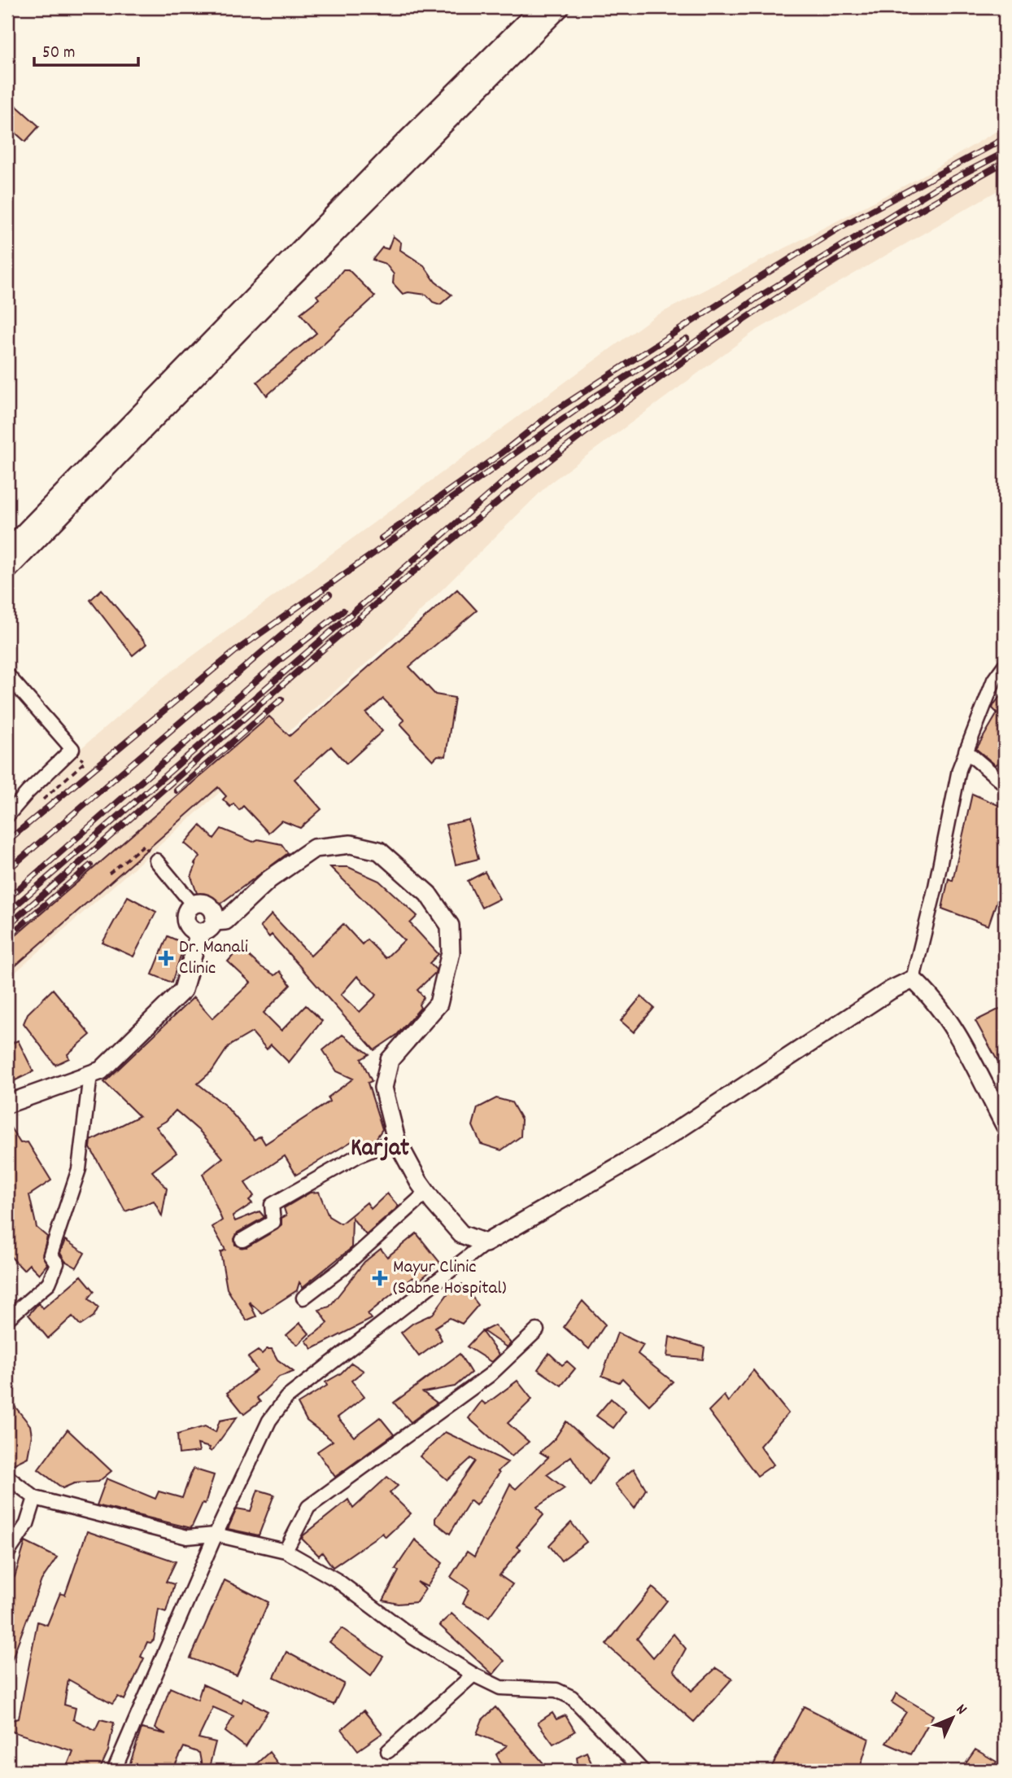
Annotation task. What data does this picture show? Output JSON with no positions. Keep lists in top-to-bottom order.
{
  "districts": ["Karjat"],
  "places": {
    "health": ["Dr. Manali Clinic", "Mayur Clinic (Sabne Hospital)"]
  },
  "scale_bar": "50 m",
  "north": "top right"
}
